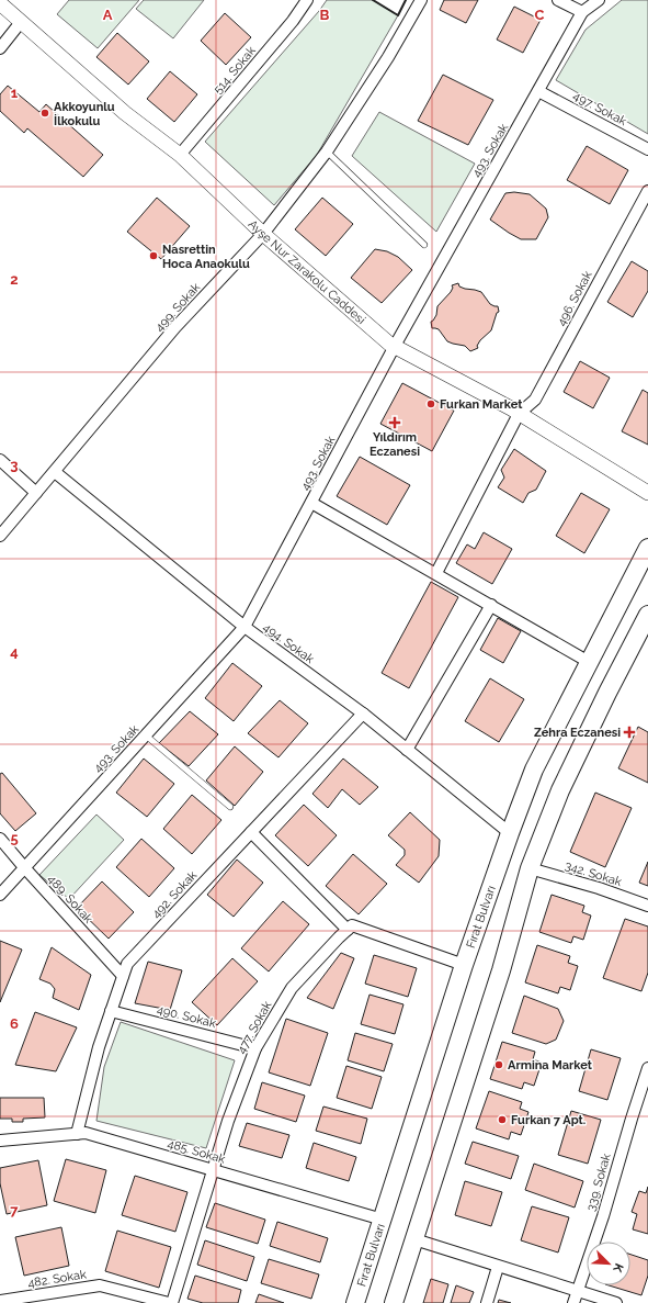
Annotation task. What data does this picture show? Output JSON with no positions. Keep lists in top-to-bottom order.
{
  "streets": {
    "main road": ["Fırat Bulvarı"],
    "street": [
      "514. Sokak",
      "497. Sokak",
      "493. Sokak",
      "Ayşe Nur Zarakolu Caddesi",
      "496. Sokak",
      "499. Sokak",
      "494. Sokak",
      "342. Sokak",
      "492. Sokak",
      "489. Sokak",
      "490. Sokak",
      "477. Sokak",
      "485. Sokak",
      "339. Sokak",
      "482. Sokak"
    ]
  },
  "crossings": [
    ["514. Sokak", "Ayşe Nur Zarakolu Caddesi"],
    ["497. Sokak", "493. Sokak"],
    ["493. Sokak", "Ayşe Nur Zarakolu Caddesi"],
    ["493. Sokak", "494. Sokak"],
    ["493. Sokak", "489. Sokak"],
    ["Ayşe Nur Zarakolu Caddesi", "496. Sokak"],
    ["Ayşe Nur Zarakolu Caddesi", "499. Sokak"],
    ["499. Sokak", "494. Sokak"],
    ["494. Sokak", "492. Sokak"],
    ["494. Sokak", "Fırat Bulvarı"],
    ["492. Sokak", "489. Sokak"],
    ["492. Sokak", "490. Sokak"],
    ["492. Sokak", "485. Sokak"],
    ["Fırat Bulvarı", "485. Sokak"],
    ["490. Sokak", "477. Sokak"],
    ["477. Sokak", "485. Sokak"]
  ],
  "places": {
    "other": [
      "Akkoyunlu İlkokulu",
      "Nasrettin Hoca Anaokulu",
      "Furkan Market",
      "Armina Market",
      "Furkan 7 Apt."
    ],
    "health": ["Yıldırım Eczanesi", "Zehra Eczanesi"]
  },
  "north": "bottom right",
  "grid": {
    "columns": ["A", "B", "C"],
    "rows": [
      "1",
      "2",
      "3",
      "4",
      "5",
      "6",
      "7"
    ]
  }
}
